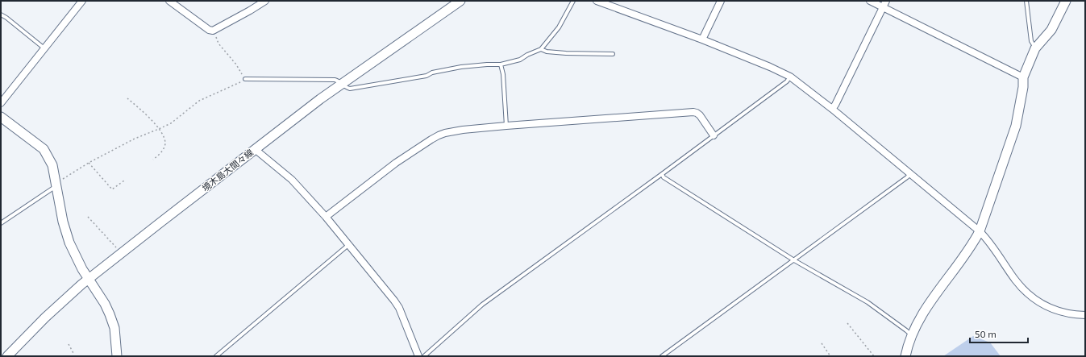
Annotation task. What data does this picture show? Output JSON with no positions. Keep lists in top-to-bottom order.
{
  "streets": {
    "street": ["境木島大間々線"]
  },
  "scale_bar": "50 m"
}
